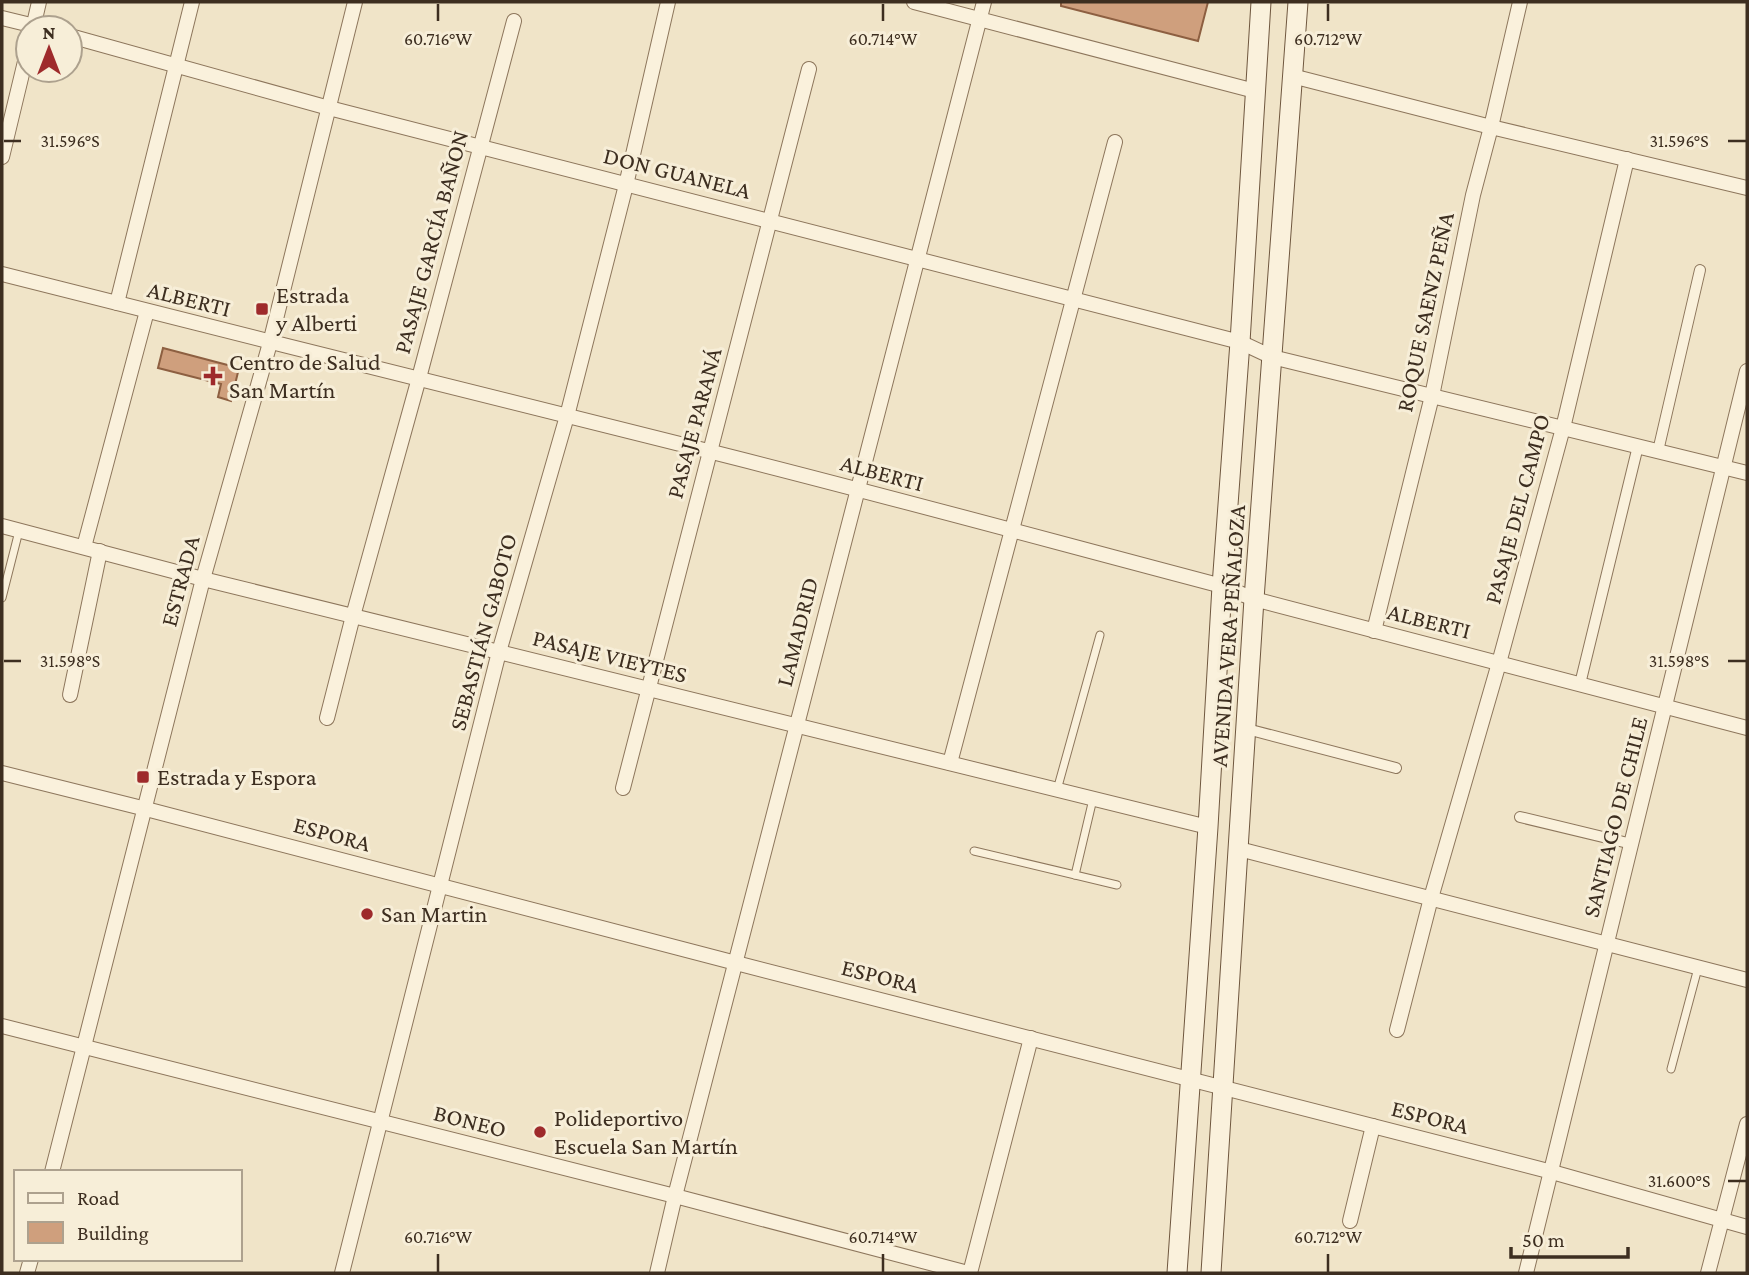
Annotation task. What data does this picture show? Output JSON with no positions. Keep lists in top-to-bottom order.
{
  "streets": {
    "main road": ["AVENIDA VERA PEÑALOZA"],
    "street": [
      "DON GUANELA",
      "PASAJE GARCÍA BAÑON",
      "ALBERTI",
      "ROQUE SAENZ PEÑA",
      "PASAJE PARANÁ",
      "PASAJE DEL CAMPO",
      "ESTRADA",
      "SEBASTIÁN GABOTO",
      "LAMADRID",
      "PASAJE VIEYTES",
      "SANTIAGO DE CHILE",
      "ESPORA",
      "BONEO"
    ]
  },
  "crossings": [
    ["DON GUANELA", "PASAJE GARCÍA BAÑON"],
    ["DON GUANELA", "ROQUE SAENZ PEÑA"],
    ["DON GUANELA", "PASAJE PARANÁ"],
    ["DON GUANELA", "PASAJE DEL CAMPO"],
    ["DON GUANELA", "ESTRADA"],
    ["DON GUANELA", "SEBASTIÁN GABOTO"],
    ["DON GUANELA", "LAMADRID"],
    ["DON GUANELA", "AVENIDA VERA PEÑALOZA"],
    ["DON GUANELA", "SANTIAGO DE CHILE"],
    ["PASAJE GARCÍA BAÑON", "ALBERTI"],
    ["PASAJE GARCÍA BAÑON", "PASAJE VIEYTES"],
    ["ALBERTI", "ROQUE SAENZ PEÑA"],
    ["ALBERTI", "PASAJE PARANÁ"],
    ["ALBERTI", "PASAJE DEL CAMPO"],
    ["ALBERTI", "ESTRADA"],
    ["ALBERTI", "SEBASTIÁN GABOTO"],
    ["ALBERTI", "LAMADRID"],
    ["ALBERTI", "AVENIDA VERA PEÑALOZA"],
    ["ALBERTI", "SANTIAGO DE CHILE"],
    ["PASAJE PARANÁ", "PASAJE VIEYTES"],
    ["ESTRADA", "PASAJE VIEYTES"],
    ["ESTRADA", "ESPORA"],
    ["ESTRADA", "BONEO"],
    ["SEBASTIÁN GABOTO", "PASAJE VIEYTES"],
    ["SEBASTIÁN GABOTO", "ESPORA"],
    ["SEBASTIÁN GABOTO", "BONEO"],
    ["LAMADRID", "PASAJE VIEYTES"],
    ["LAMADRID", "ESPORA"],
    ["LAMADRID", "BONEO"],
    ["AVENIDA VERA PEÑALOZA", "PASAJE VIEYTES"],
    ["AVENIDA VERA PEÑALOZA", "ESPORA"],
    ["SANTIAGO DE CHILE", "ESPORA"]
  ],
  "places": {
    "transit": ["Estrada y Alberti", "Estrada y Espora"],
    "health": ["Centro de Salud San Martín"],
    "other": ["San Martin", "Polideportivo Escuela San Martín"]
  },
  "legend": ["Road", "Building"],
  "scale_bar": "50 m",
  "north": "top",
  "coordinates": [
    "60.716°W",
    "60.714°W",
    "60.712°W",
    "31.596°S",
    "31.598°S",
    "31.600°S"
  ]
}
